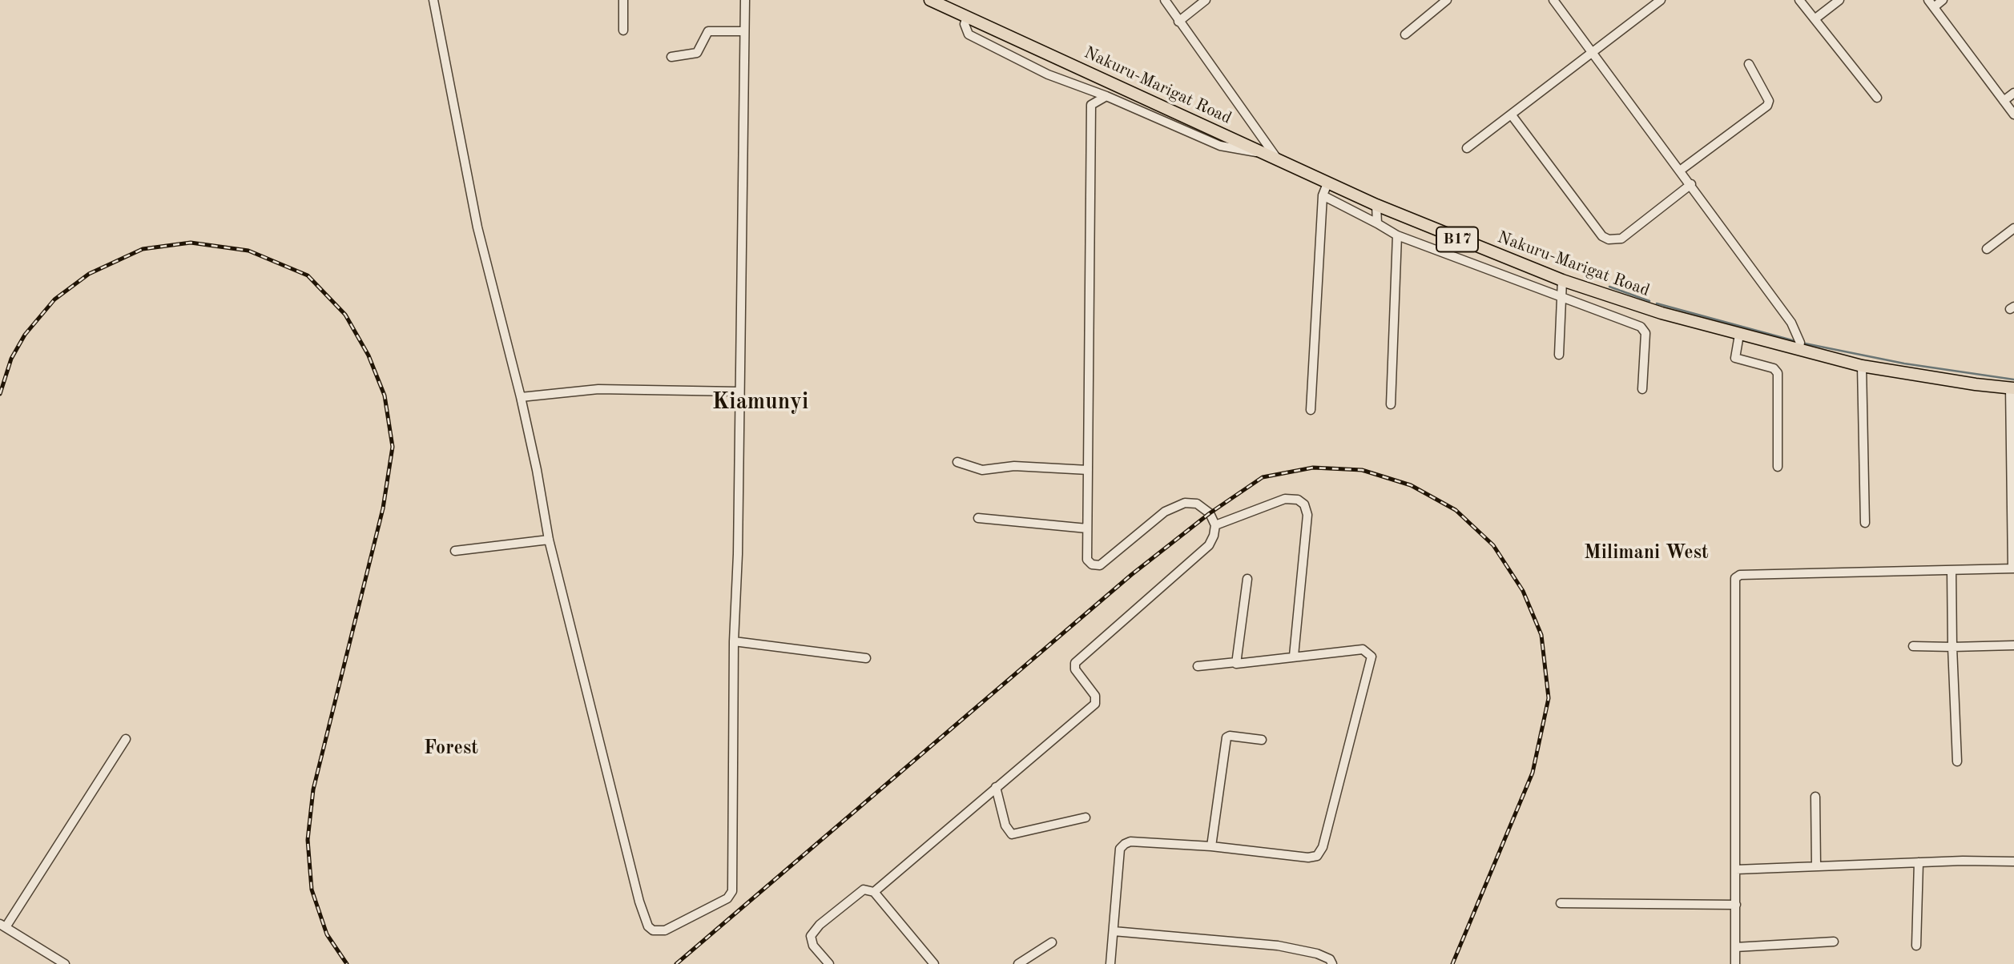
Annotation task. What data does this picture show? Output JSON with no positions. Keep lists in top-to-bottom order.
{
  "streets": {
    "main road": ["Nakuru-Marigat Road", "B17"]
  },
  "districts": ["Kiamunyi", "Milimani West", "Forest"]
}
